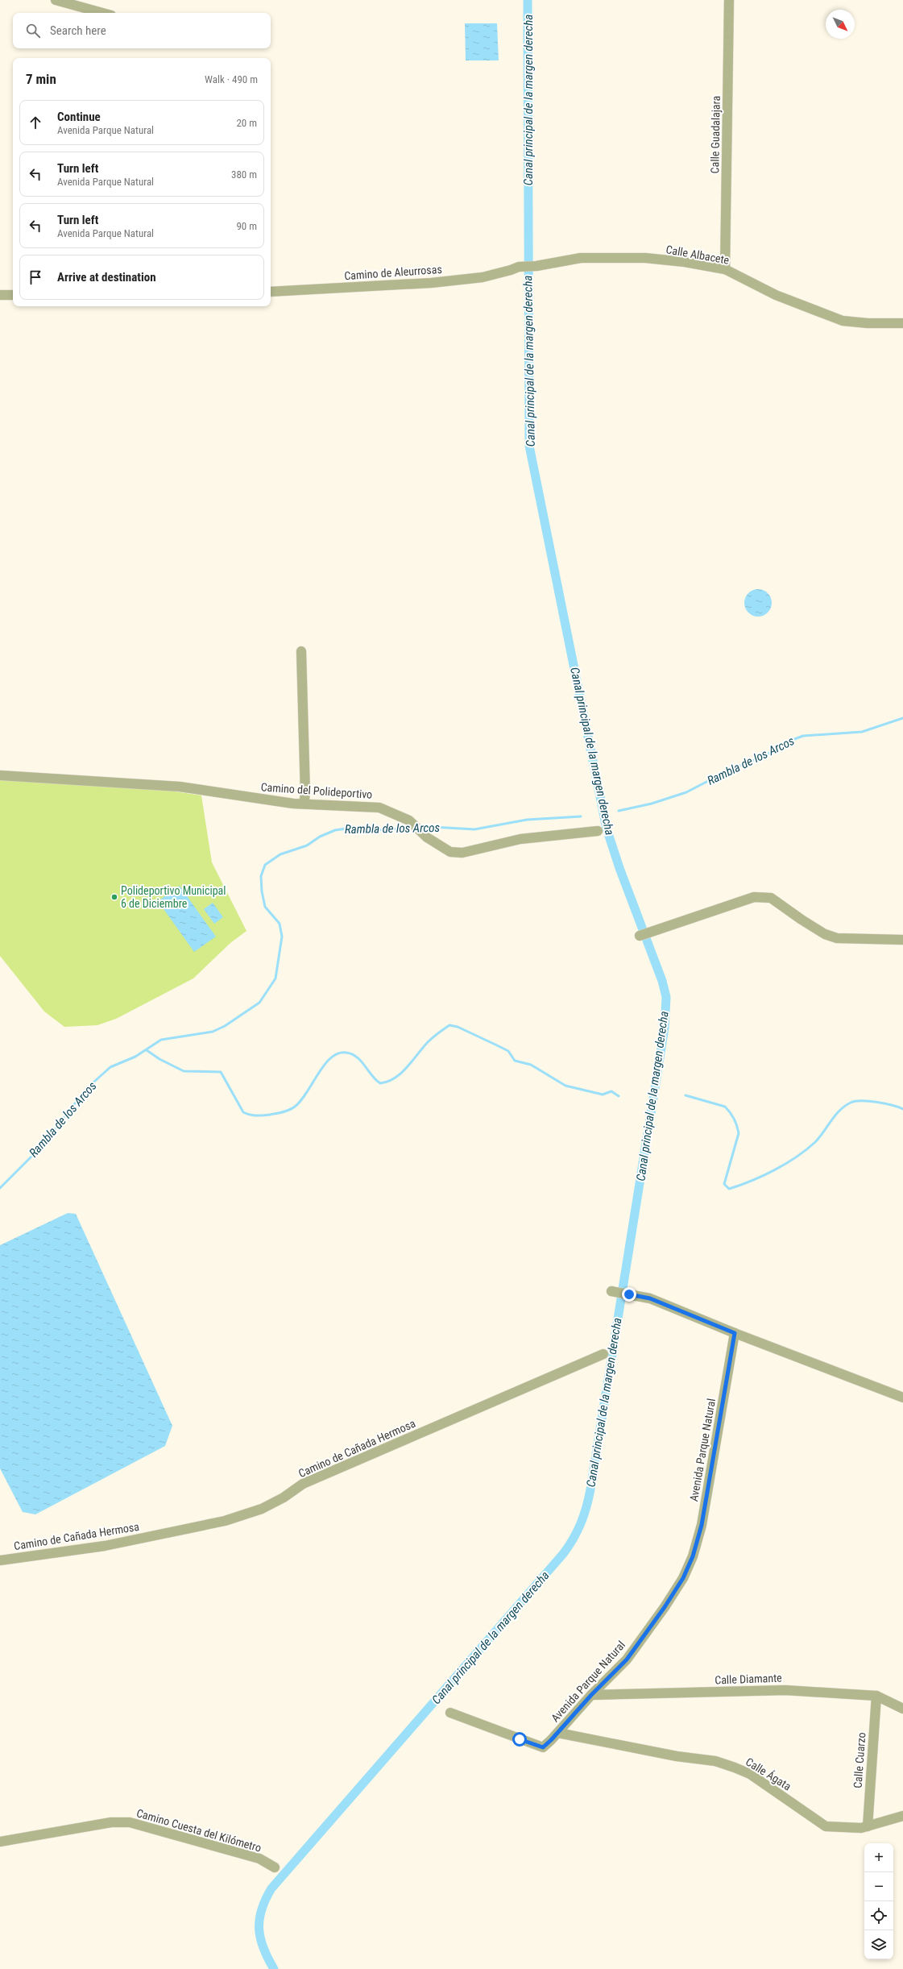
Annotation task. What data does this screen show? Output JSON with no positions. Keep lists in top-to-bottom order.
{
  "streets": {
    "street": [
      "Calle Guadalajara",
      "Calle Albacete",
      "Camino de Aleurrosas",
      "Camino del Polideportivo",
      "Camino de Cañada Hermosa",
      "Avenida Parque Natural",
      "Calle Diamante",
      "Calle Cuarzo",
      "Calle Ágata",
      "Camino Cuesta del Kilómetro"
    ]
  },
  "crossings": [
    ["Calle Guadalajara", "Calle Albacete"],
    ["Calle Albacete", "Camino de Aleurrosas"],
    ["Avenida Parque Natural", "Calle Diamante"],
    ["Avenida Parque Natural", "Calle Ágata"],
    ["Calle Diamante", "Calle Cuarzo"],
    ["Calle Cuarzo", "Calle Ágata"]
  ],
  "water": ["Canal principal de la margen derecha", "Rambla de los Arcos"],
  "places": ["Polideportivo Municipal 6 de Diciembre"],
  "north": "bottom right",
  "page": {
    "search": "Search here",
    "heading": ["7 min", "Walk · 490 m"],
    "list": [
      ["Continue", "Avenida Parque Natural", "20 m"],
      ["Turn left", "Avenida Parque Natural", "380 m"],
      ["Turn left", "Avenida Parque Natural", "90 m"],
      "Arrive at destination"
    ],
    "map_buttons": ["+", "−"]
  }
}
